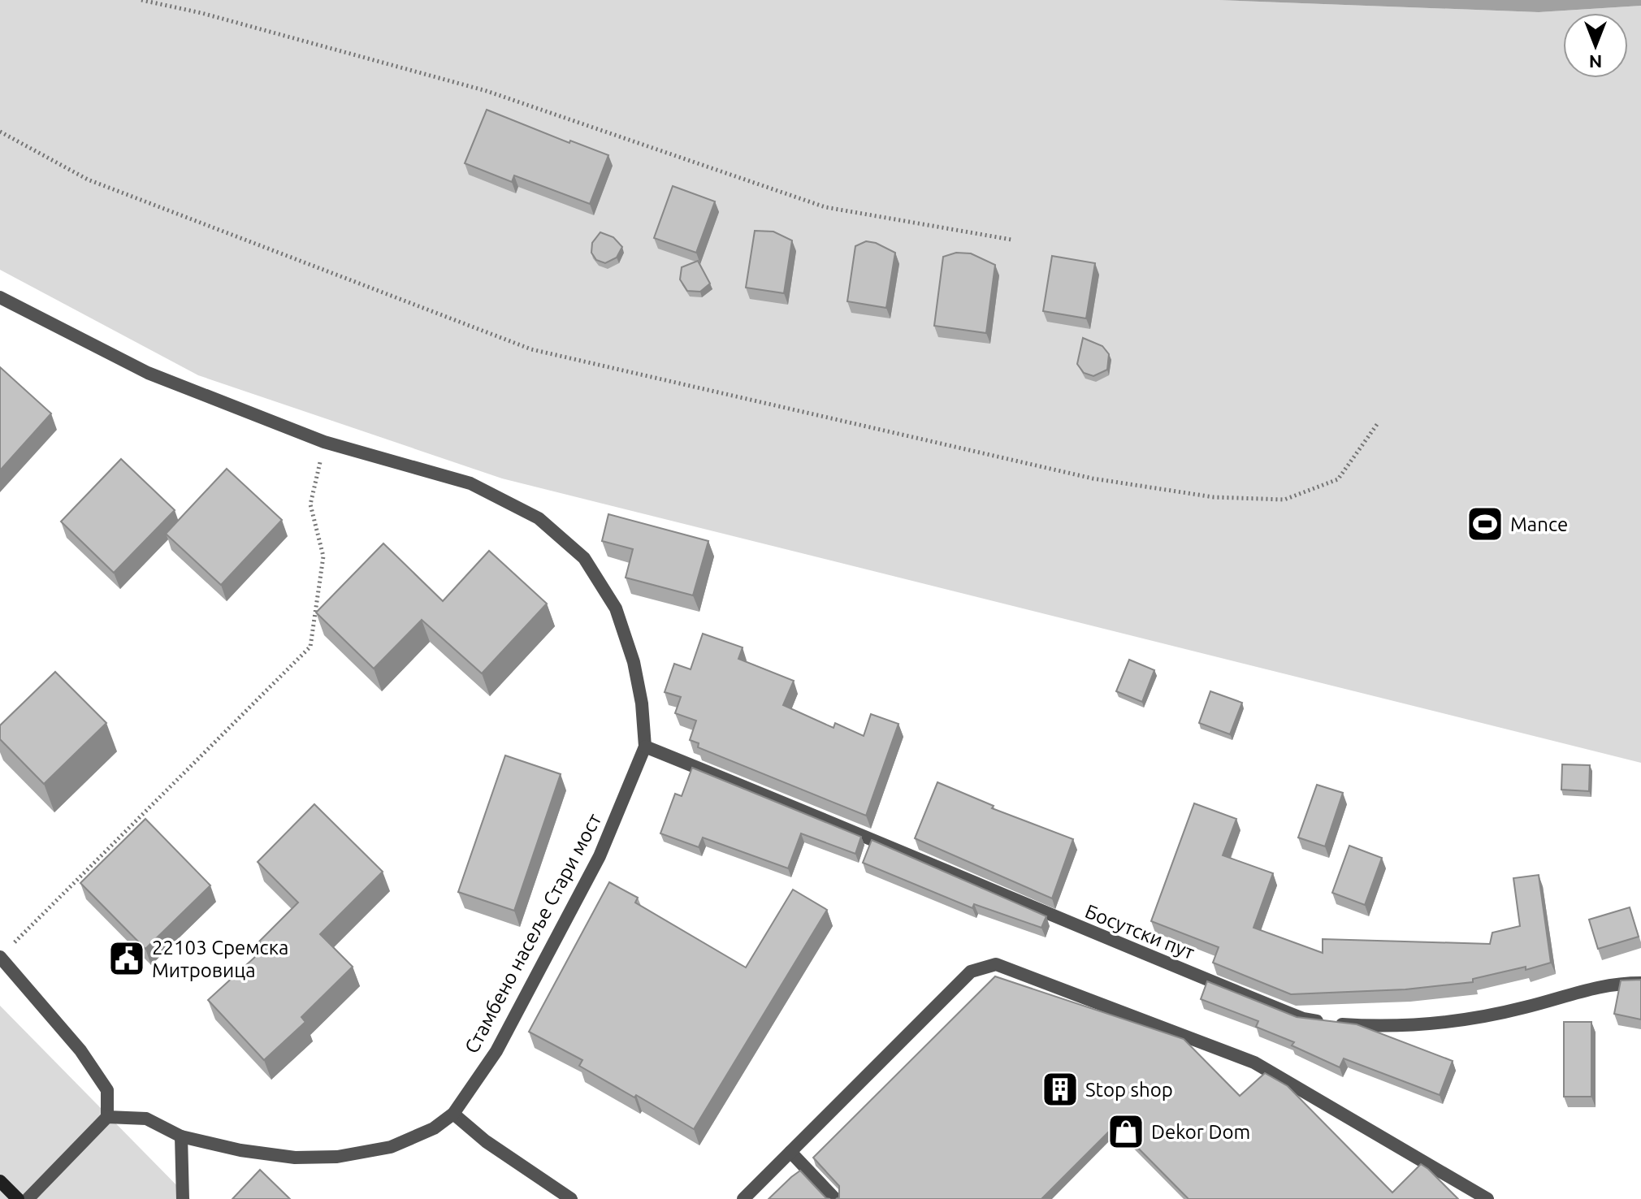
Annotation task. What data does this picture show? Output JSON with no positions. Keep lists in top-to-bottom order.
{
  "streets": {
    "street": ["Босутски пут", "Стамбено насеље Стари мост"]
  },
  "crossings": [
    ["Босутски пут", "Стамбено насеље Стари мост"]
  ],
  "places": {
    "sports": ["Mance"],
    "public building": ["22103 Сремска Митровица"],
    "building": ["Stop shop"],
    "shop": ["Dekor Dom"]
  },
  "north": "bottom"
}
